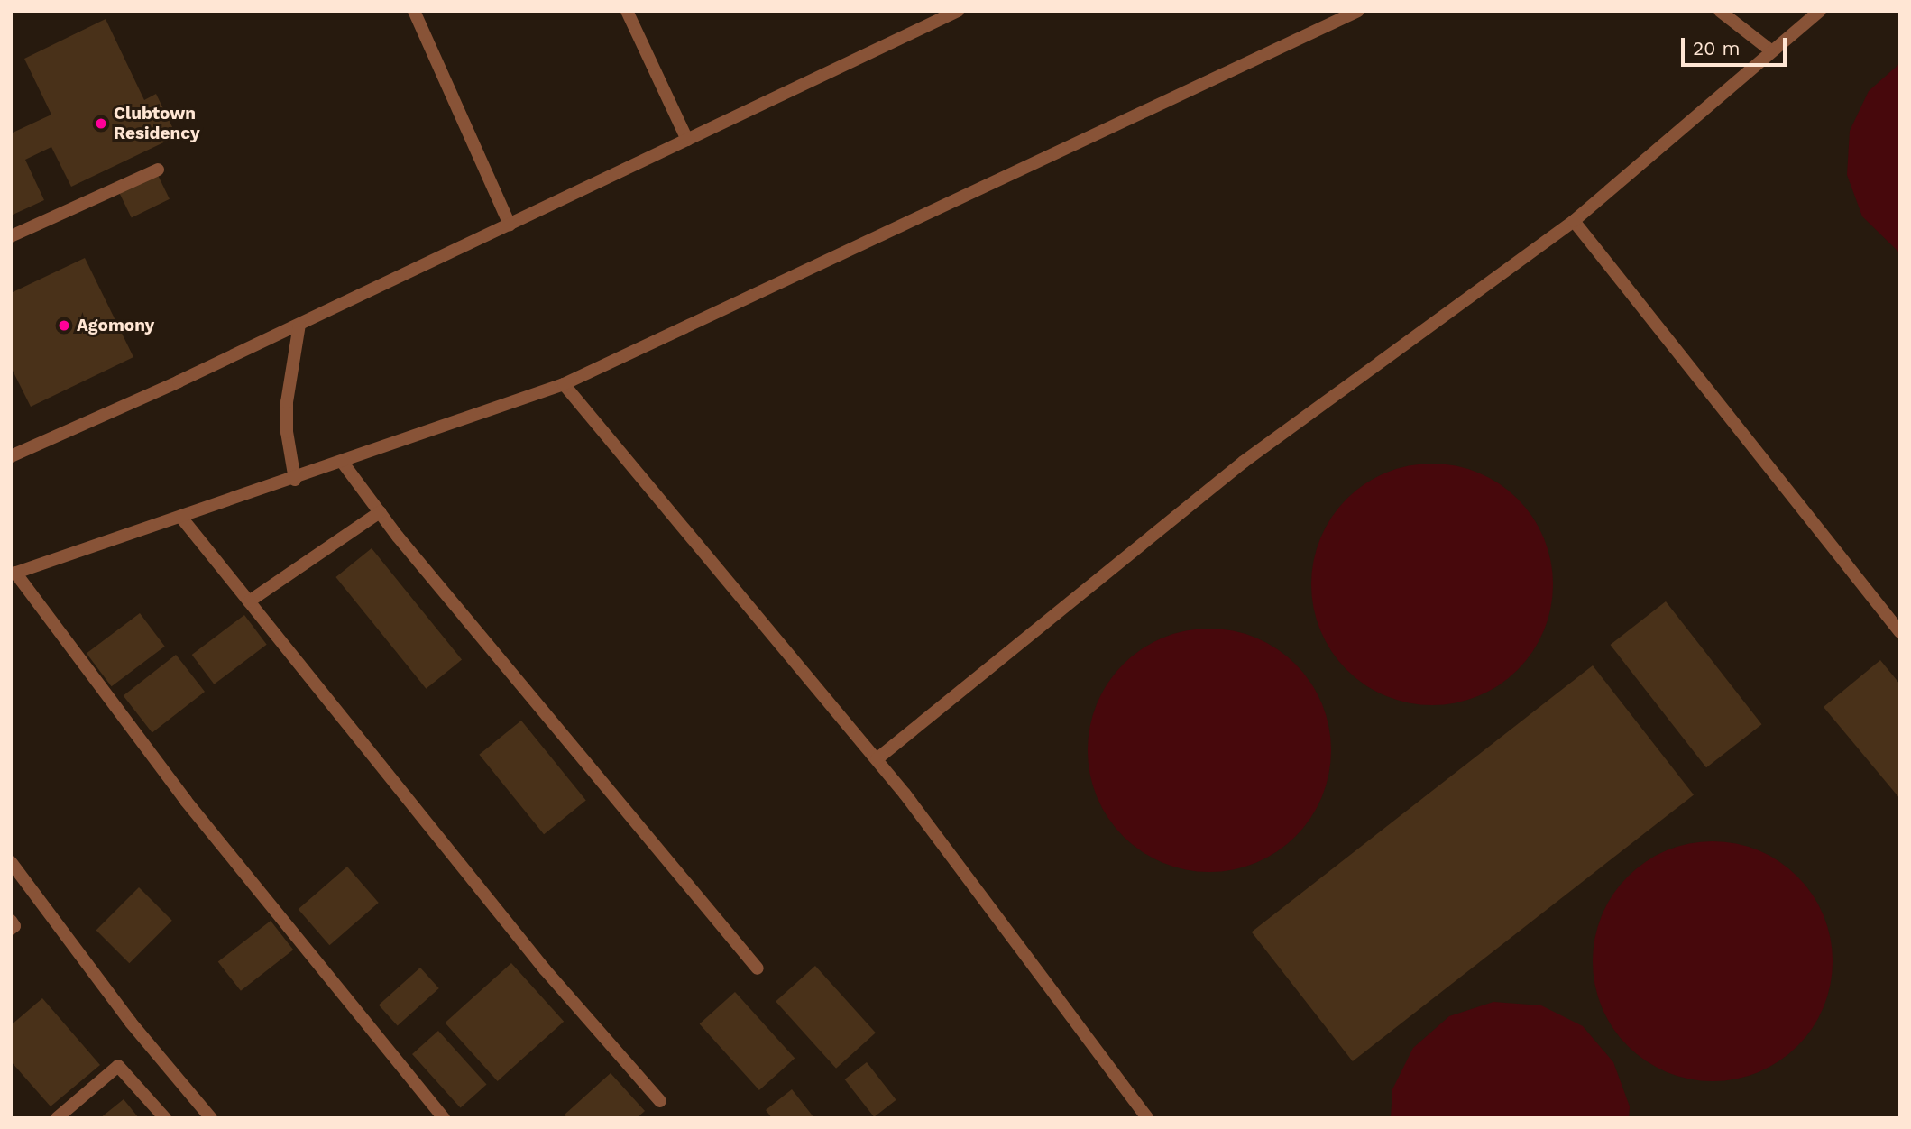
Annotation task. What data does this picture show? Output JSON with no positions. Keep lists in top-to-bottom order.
{
  "places": ["Clubtown Residency", "Agomony"],
  "scale_bar": "20 m"
}
